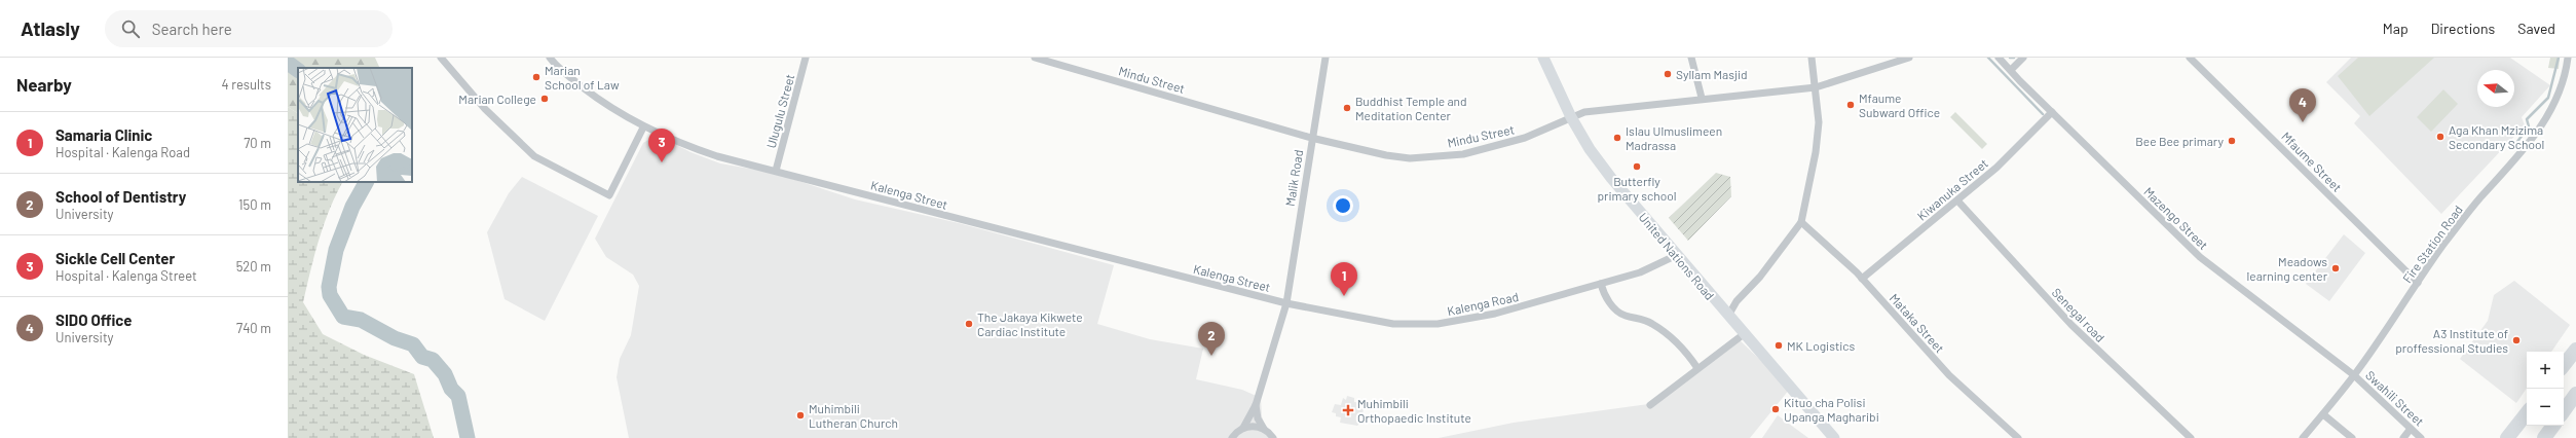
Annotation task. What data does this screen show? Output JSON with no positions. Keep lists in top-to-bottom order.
{
  "streets": {
    "street": [
      "Mindu Street",
      "Ulugulu Street",
      "Mfaume Street",
      "Malik Road",
      "Kiwanuka Street",
      "Kalenga Street",
      "Mazengo Street",
      "Fire Station Road",
      "United Nations Road",
      "Kalenga Road",
      "Senegal road",
      "Mataka Street",
      "Swahili Street"
    ]
  },
  "crossings": [
    ["Mindu Street", "Malik Road"],
    ["Mindu Street", "United Nations Road"],
    ["Ulugulu Street", "Kalenga Street"],
    ["Mfaume Street", "Fire Station Road"],
    ["Malik Road", "Kalenga Street"],
    ["Malik Road", "Kalenga Road"],
    ["Kiwanuka Street", "Mazengo Street"],
    ["Kiwanuka Street", "Senegal road"],
    ["Kiwanuka Street", "Mataka Street"],
    ["Kalenga Street", "Kalenga Road"],
    ["Mazengo Street", "Fire Station Road"],
    ["Mazengo Street", "Swahili Street"],
    ["Fire Station Road", "Swahili Street"],
    ["United Nations Road", "Kalenga Road"]
  ],
  "places": {
    "other": [
      "Syllam Masjid",
      "Marian School of Law",
      "Marian College",
      "Mfaume Subward Office",
      "Buddhist Temple and Meditation Center",
      "Aga Khan Mzizima Secondary School",
      "Islau Ulmuslimeen Madrassa",
      "Bee Bee primary",
      "Butterfly primary school",
      "Meadows learning center",
      "The Jakaya Kikwete Cardiac Institute",
      "A3 Institute of proffessional Studies",
      "MK Logistics",
      "Kituo cha Polisi Upanga Magharibi",
      "Muhimbili Lutheran Church"
    ],
    "health": ["Muhimbili Orthopaedic Institute"]
  },
  "north": "left",
  "page": {
    "header": "Atlasly",
    "search": "Search here",
    "nav": ["Map", "Directions", "Saved"],
    "heading": ["Nearby", "4 results"],
    "pins": [
      "4",
      "3",
      "1",
      "2"
    ],
    "list": [
      {
        "mark": "1",
        "name": "Samaria Clinic",
        "note": "Hospital · Kalenga Road",
        "value": "70 m"
      },
      {
        "mark": "2",
        "name": "School of Dentistry",
        "note": "University",
        "value": "150 m"
      },
      {
        "mark": "3",
        "name": "Sickle Cell Center",
        "note": "Hospital · Kalenga Street",
        "value": "520 m"
      },
      {
        "mark": "4",
        "name": "SIDO Office",
        "note": "University",
        "value": "740 m"
      }
    ],
    "map_buttons": ["+", "−"]
  }
}
